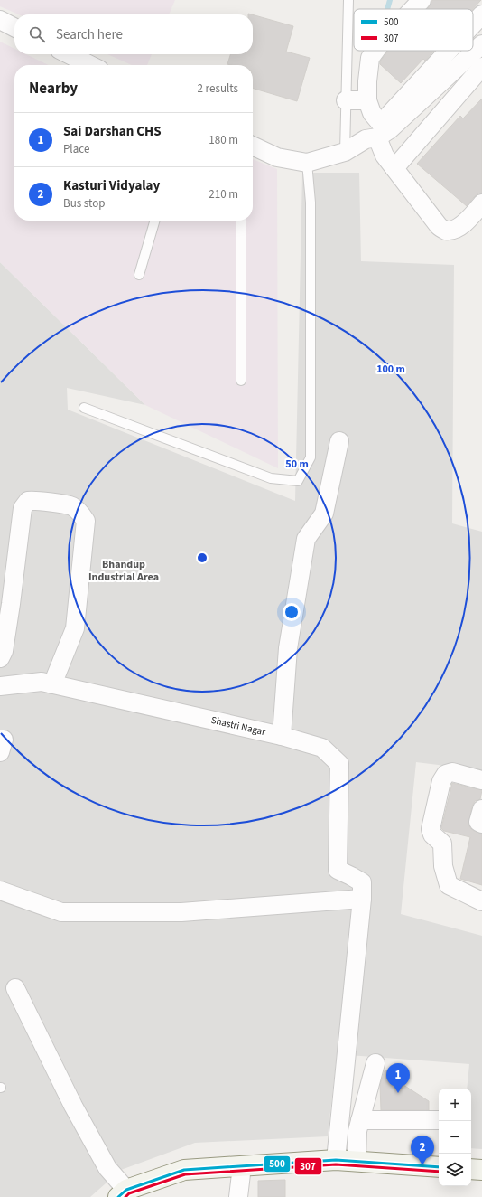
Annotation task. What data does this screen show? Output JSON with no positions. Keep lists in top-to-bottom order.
{
  "streets": {
    "street": ["Shastri Nagar"]
  },
  "districts": ["Bhandup Industrial Area"],
  "lines": ["transit line 500", "transit line 307"],
  "legend": ["500", "307"],
  "page": {
    "search": "Search here",
    "heading": ["Nearby", "2 results"],
    "list": [
      {
        "mark": "1",
        "name": "Sai Darshan CHS",
        "note": "Place",
        "value": "180 m"
      },
      {
        "mark": "2",
        "name": "Kasturi Vidyalay",
        "note": "Bus stop",
        "value": "210 m"
      }
    ],
    "pins": ["1", "2"],
    "map_buttons": ["+", "−"]
  },
  "rings": ["100 m", "50 m"]
}
